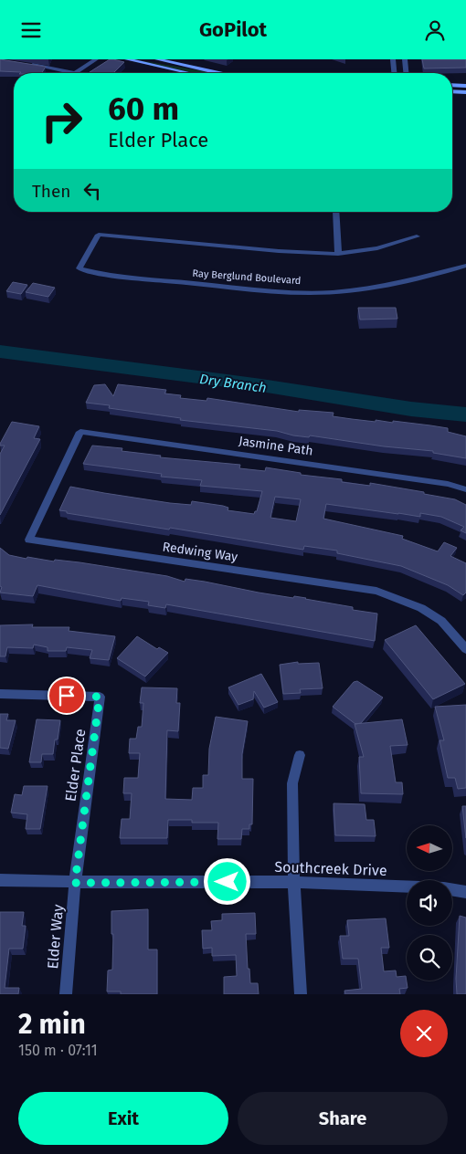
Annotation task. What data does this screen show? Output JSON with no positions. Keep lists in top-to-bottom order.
{
  "streets": {
    "street": [
      "Ray Berglund Boulevard",
      "Jasmine Path",
      "Redwing Way",
      "Elder Place",
      "Southcreek Drive",
      "Elder Way"
    ]
  },
  "crossings": [
    ["Jasmine Path", "Redwing Way"],
    ["Elder Place", "Southcreek Drive"],
    ["Elder Place", "Elder Way"],
    ["Southcreek Drive", "Elder Way"]
  ],
  "water": ["Dry Branch"],
  "north": "left",
  "page": {
    "header": "GoPilot",
    "turn": ["60 m", "Elder Place"],
    "then": "Then",
    "heading": ["2 min", "150 m · 07:11"],
    "buttons": ["Exit", "Share"]
  }
}
